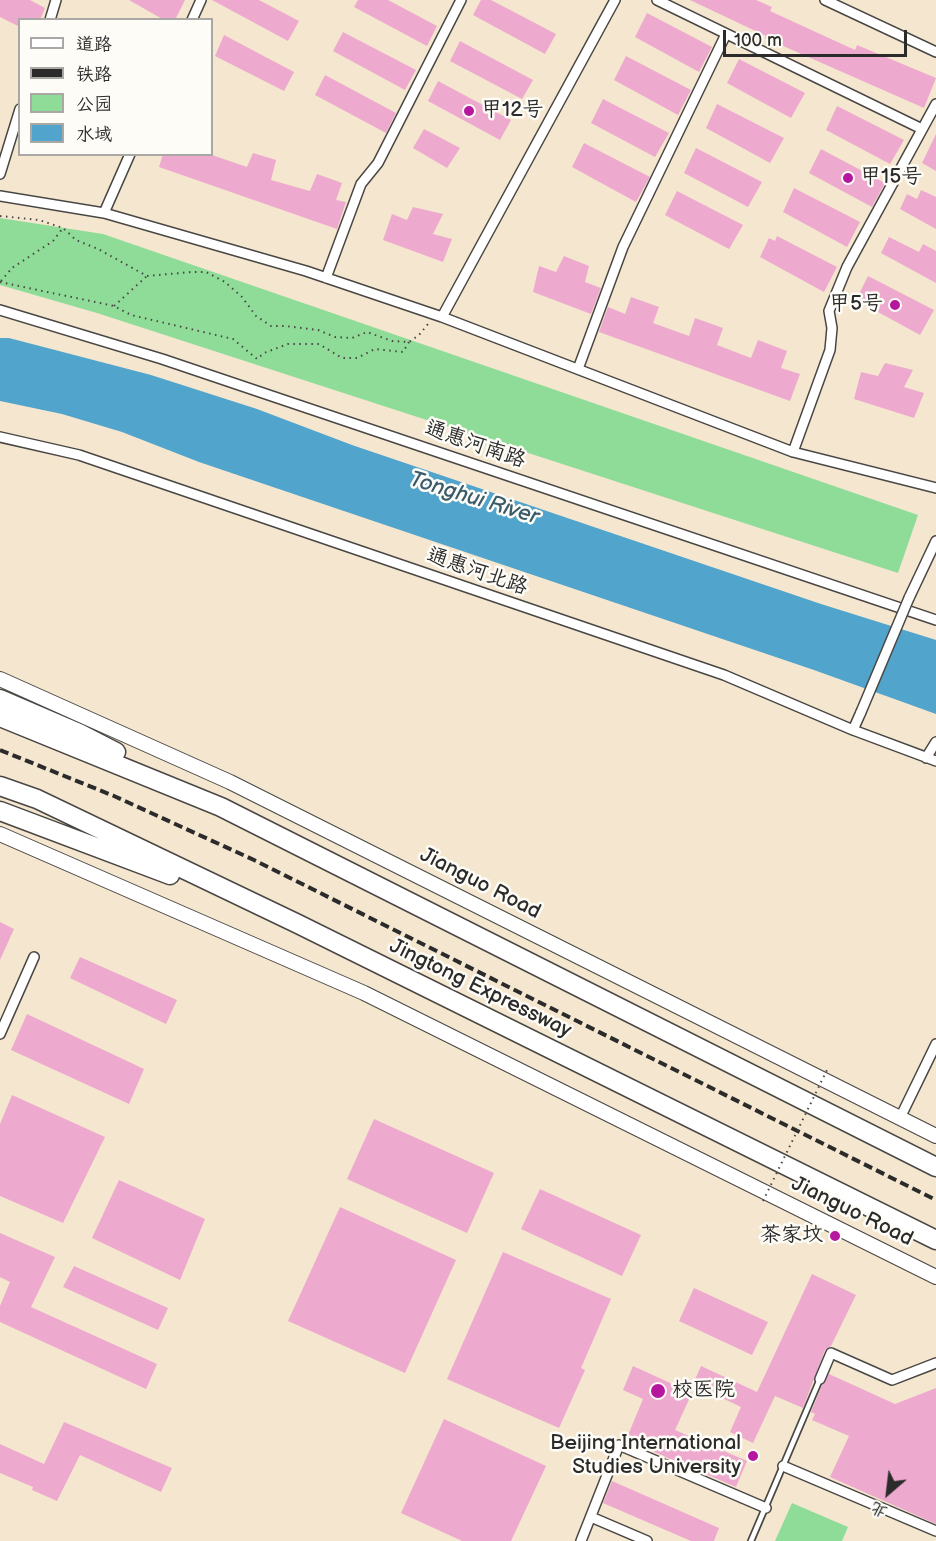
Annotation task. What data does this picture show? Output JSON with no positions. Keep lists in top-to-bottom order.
{
  "streets": {
    "highway": ["Jingtong Expressway"],
    "main road": ["Jianguo Road"],
    "street": ["通惠河南路", "通惠河北路"]
  },
  "water": ["Tonghui River"],
  "places": [
    "甲12号",
    "甲15号",
    "甲5号",
    "茶家坟",
    "校医院",
    "Beijing International Studies University"
  ],
  "legend": [
    "道路",
    "铁路",
    "公园",
    "水域"
  ],
  "scale_bar": "100 m",
  "north": "bottom left"
}
